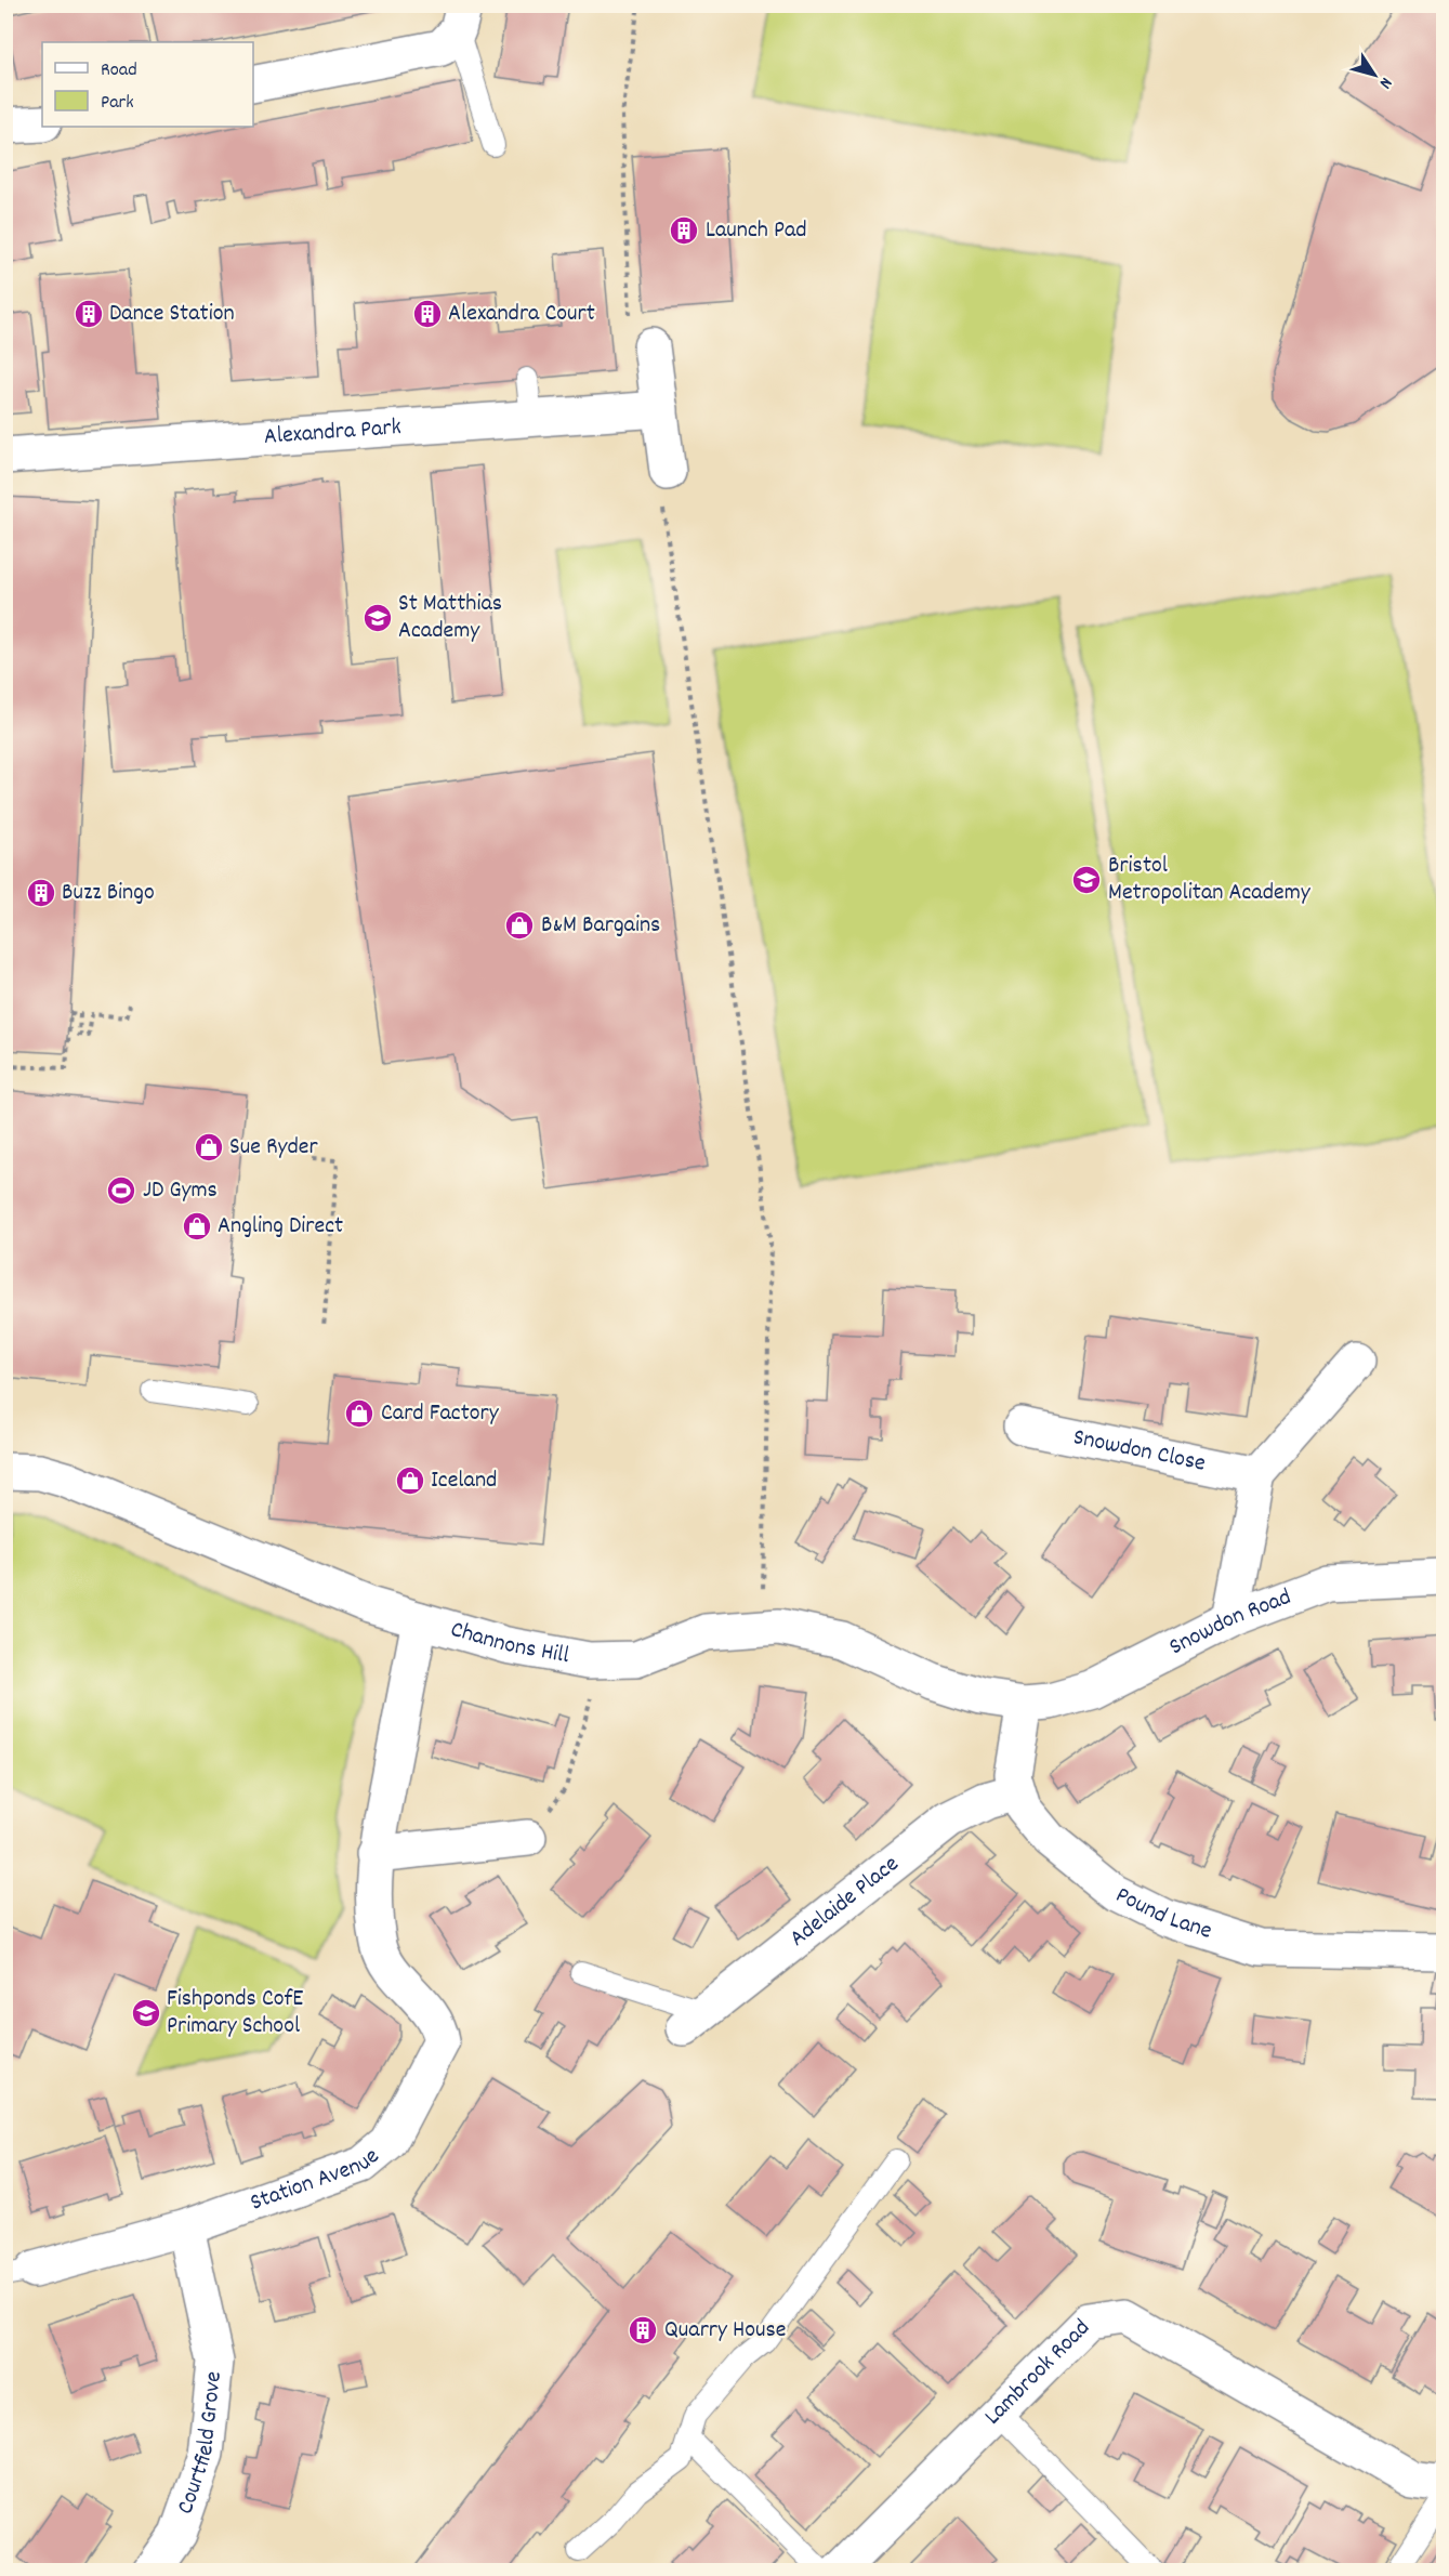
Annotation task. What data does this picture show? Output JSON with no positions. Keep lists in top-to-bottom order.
{
  "streets": {
    "street": [
      "Alexandra Park",
      "Snowdon Close",
      "Snowdon Road",
      "Channons Hill",
      "Adelaide Place",
      "Pound Lane",
      "Station Avenue",
      "Lambrook Road",
      "Courtfield Grove"
    ]
  },
  "crossings": [
    ["Snowdon Road", "Channons Hill"],
    ["Snowdon Road", "Pound Lane"],
    ["Channons Hill", "Pound Lane"],
    ["Channons Hill", "Station Avenue"],
    ["Adelaide Place", "Pound Lane"],
    ["Station Avenue", "Courtfield Grove"]
  ],
  "places": {
    "building": [
      "Launch Pad",
      "Dance Station",
      "Alexandra Court",
      "Buzz Bingo",
      "Quarry House"
    ],
    "school or university": ["St Matthias Academy", "Bristol Metropolitan Academy", "Fishponds CofE Primary School"],
    "shop": [
      "B&M Bargains",
      "Sue Ryder",
      "Angling Direct",
      "Card Factory",
      "Iceland"
    ],
    "sports": ["JD Gyms"]
  },
  "legend": ["Road", "Park"],
  "north": "bottom right"
}
